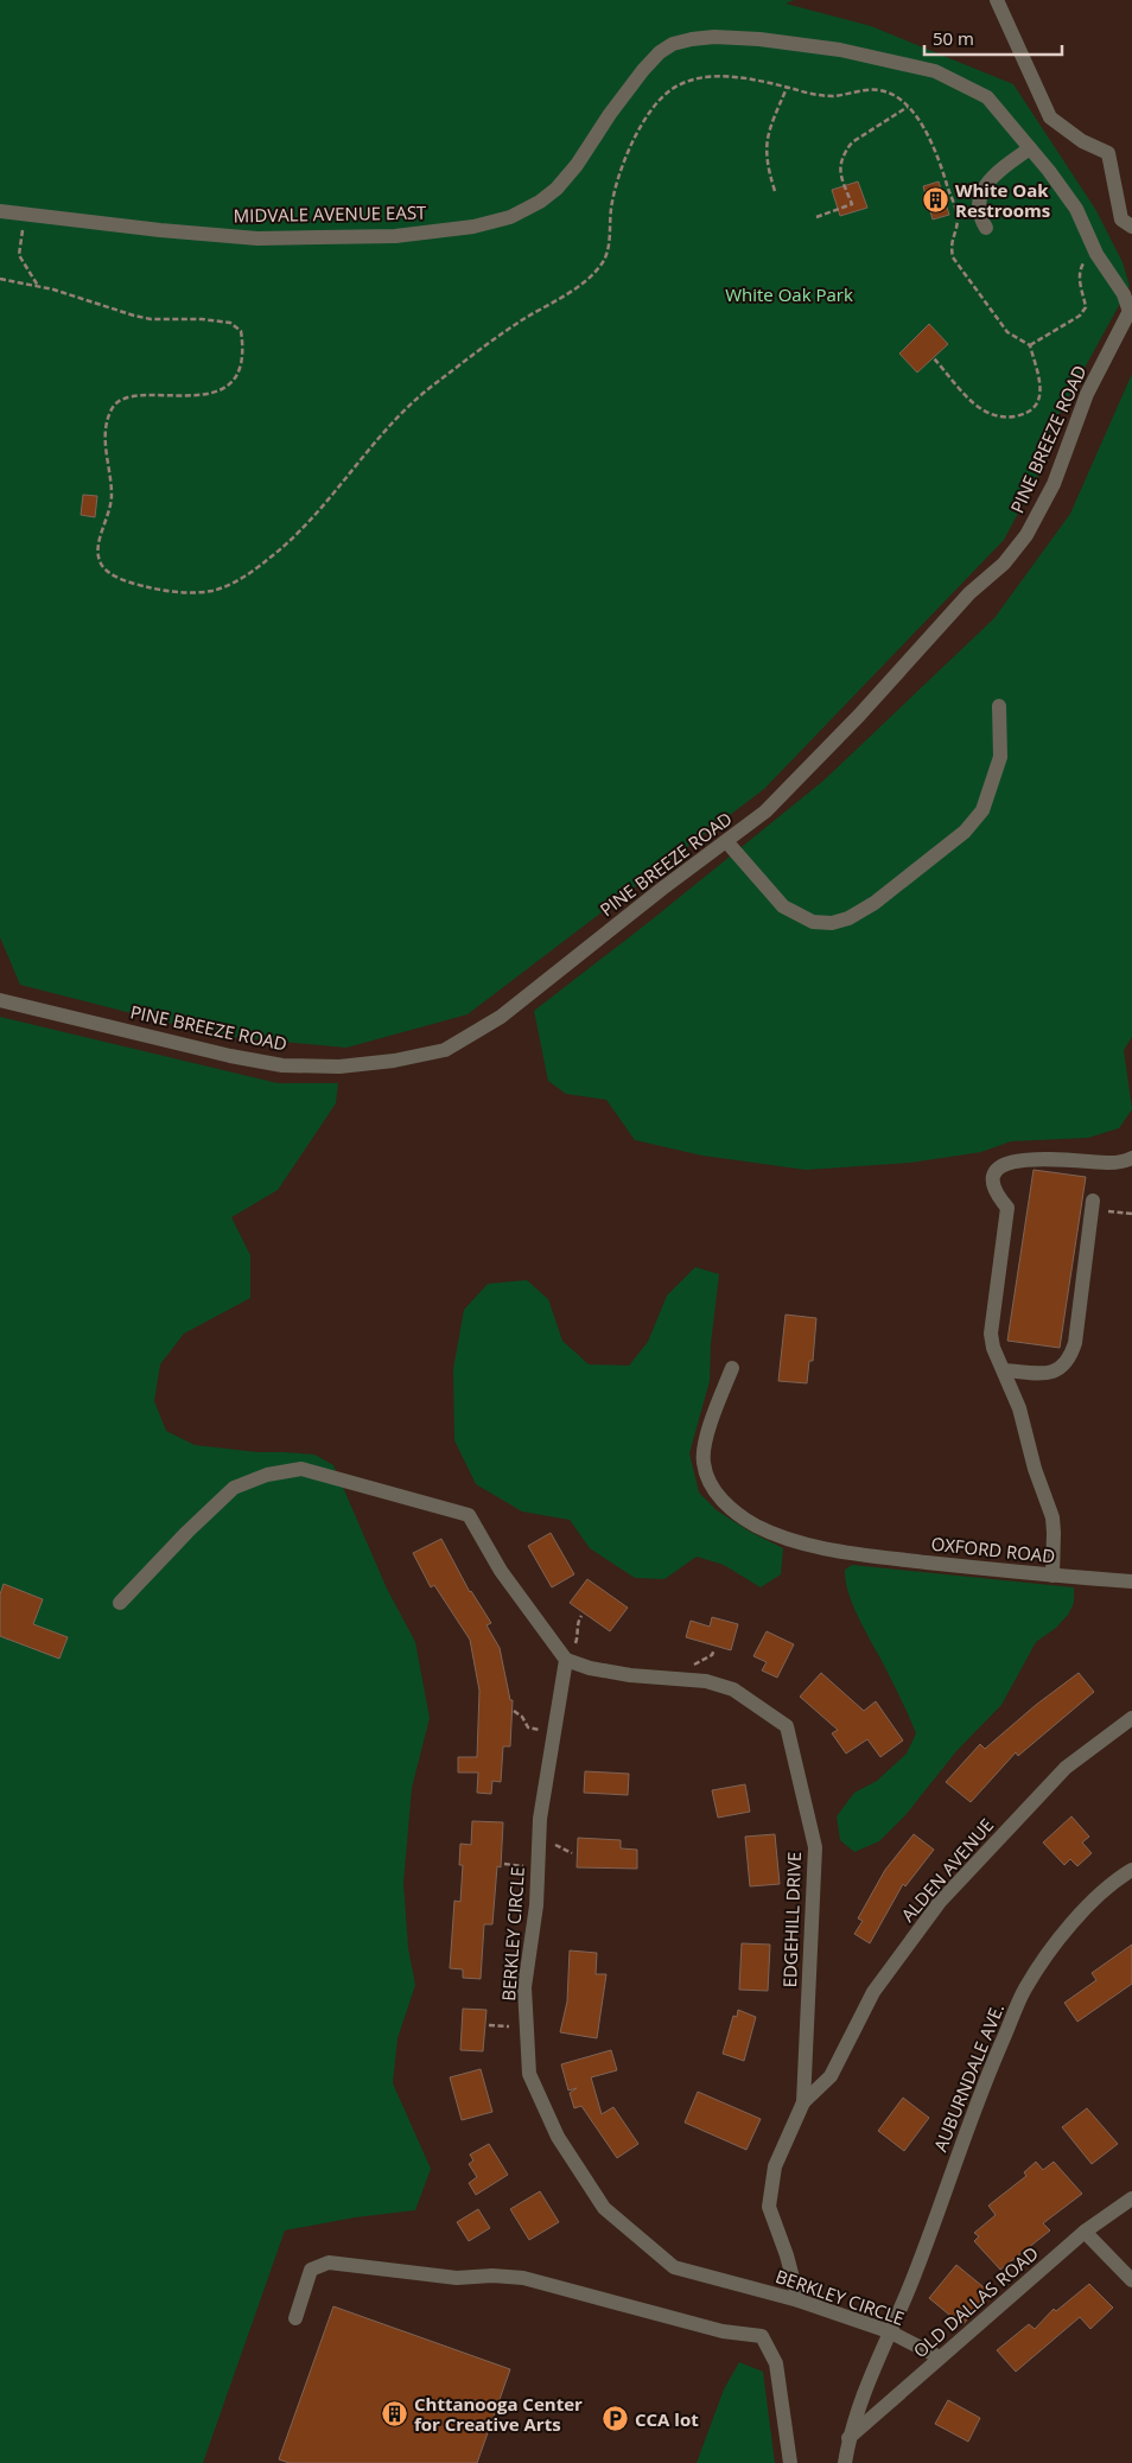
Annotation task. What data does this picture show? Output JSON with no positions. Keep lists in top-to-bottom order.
{
  "streets": {
    "street": [
      "MIDVALE AVENUE EAST",
      "PINE BREEZE ROAD",
      "OXFORD ROAD",
      "ALDEN AVENUE",
      "EDGEHILL DRIVE",
      "BERKLEY CIRCLE",
      "AUBURNDALE AVE.",
      "OLD DALLAS ROAD"
    ]
  },
  "crossings": [
    ["MIDVALE AVENUE EAST", "PINE BREEZE ROAD"],
    ["ALDEN AVENUE", "EDGEHILL DRIVE"],
    ["EDGEHILL DRIVE", "BERKLEY CIRCLE"],
    ["BERKLEY CIRCLE", "AUBURNDALE AVE."],
    ["BERKLEY CIRCLE", "OLD DALLAS ROAD"],
    ["AUBURNDALE AVE.", "OLD DALLAS ROAD"]
  ],
  "parks": ["White Oak Park"],
  "places": {
    "building": ["White Oak Restrooms", "Chttanooga Center for Creative Arts"],
    "parking": ["CCA lot"]
  },
  "scale_bar": "50 m"
}
